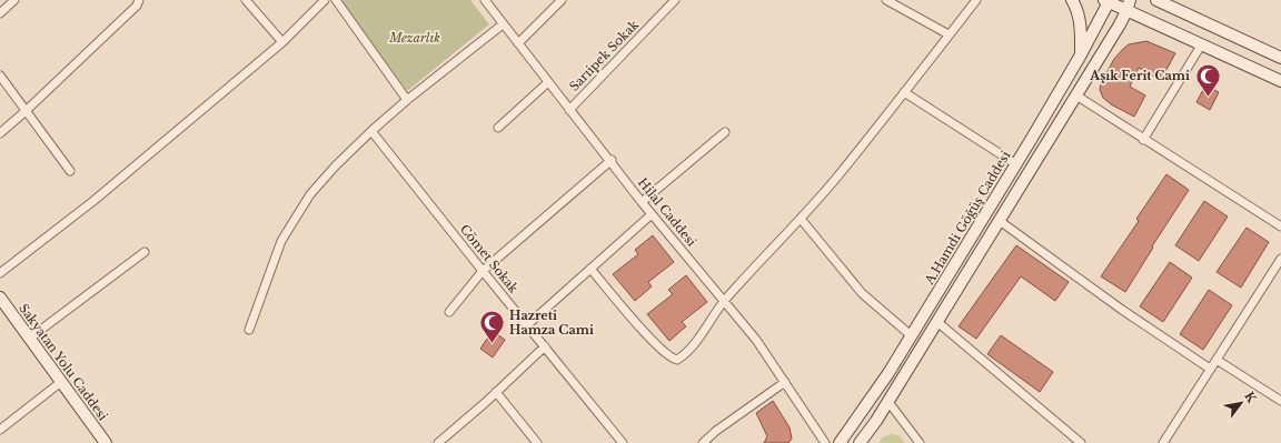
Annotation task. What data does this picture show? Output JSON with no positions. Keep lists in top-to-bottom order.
{
  "streets": {
    "street": [
      "Sarıipek Sokak",
      "Hilal Caddesi",
      "A.Hamdi Göğüş Caddesi",
      "Cömet Sokak",
      "Sakyatan Yolu Caddesi"
    ]
  },
  "crossings": [
    ["Sarıipek Sokak", "Hilal Caddesi"]
  ],
  "parks": ["Mezarlık"],
  "places": {
    "mosque": ["Aşık Ferit Cami", "Hazreti Hamza Cami"]
  },
  "north": "top right"
}
